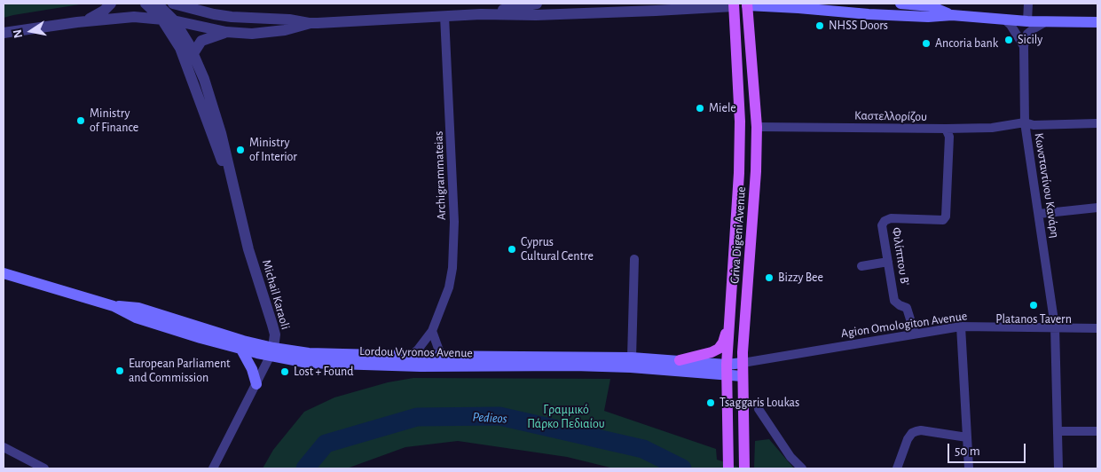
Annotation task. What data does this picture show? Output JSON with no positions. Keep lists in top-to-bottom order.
{
  "streets": {
    "main road": ["Griva Digeni Avenue", "Lordou Vyronos Avenue"],
    "street": [
      "Καστελλορίζου",
      "Archigrammateias",
      "Κωνσταντίνου Κανάρη",
      "Φιλίππου Β'",
      "Michail Karaoli",
      "Agion Omologiton Avenue"
    ]
  },
  "crossings": [
    ["Καστελλορίζου", "Κωνσταντίνου Κανάρη"],
    ["Καστελλορίζου", "Griva Digeni Avenue"],
    ["Καστελλορίζου", "Φιλίππου Β'"],
    ["Archigrammateias", "Lordou Vyronos Avenue"],
    ["Κωνσταντίνου Κανάρη", "Agion Omologiton Avenue"],
    ["Griva Digeni Avenue", "Agion Omologiton Avenue"],
    ["Griva Digeni Avenue", "Lordou Vyronos Avenue"],
    ["Φιλίππου Β'", "Agion Omologiton Avenue"],
    ["Michail Karaoli", "Lordou Vyronos Avenue"]
  ],
  "water": ["Pedieos"],
  "parks": ["Γραμμικό Πάρκο Πεδιαίου"],
  "places": [
    "NHSS Doors",
    "Sicily",
    "Ancoria bank",
    "Miele",
    "Ministry of Finance",
    "Ministry of Interior",
    "Cyprus Cultural Centre",
    "Bizzy Bee",
    "Platanos Tavern",
    "European Parliament and Commission",
    "Lost + Found",
    "Tsaggaris Loukas"
  ],
  "scale_bar": "50 m",
  "north": "left"
}
